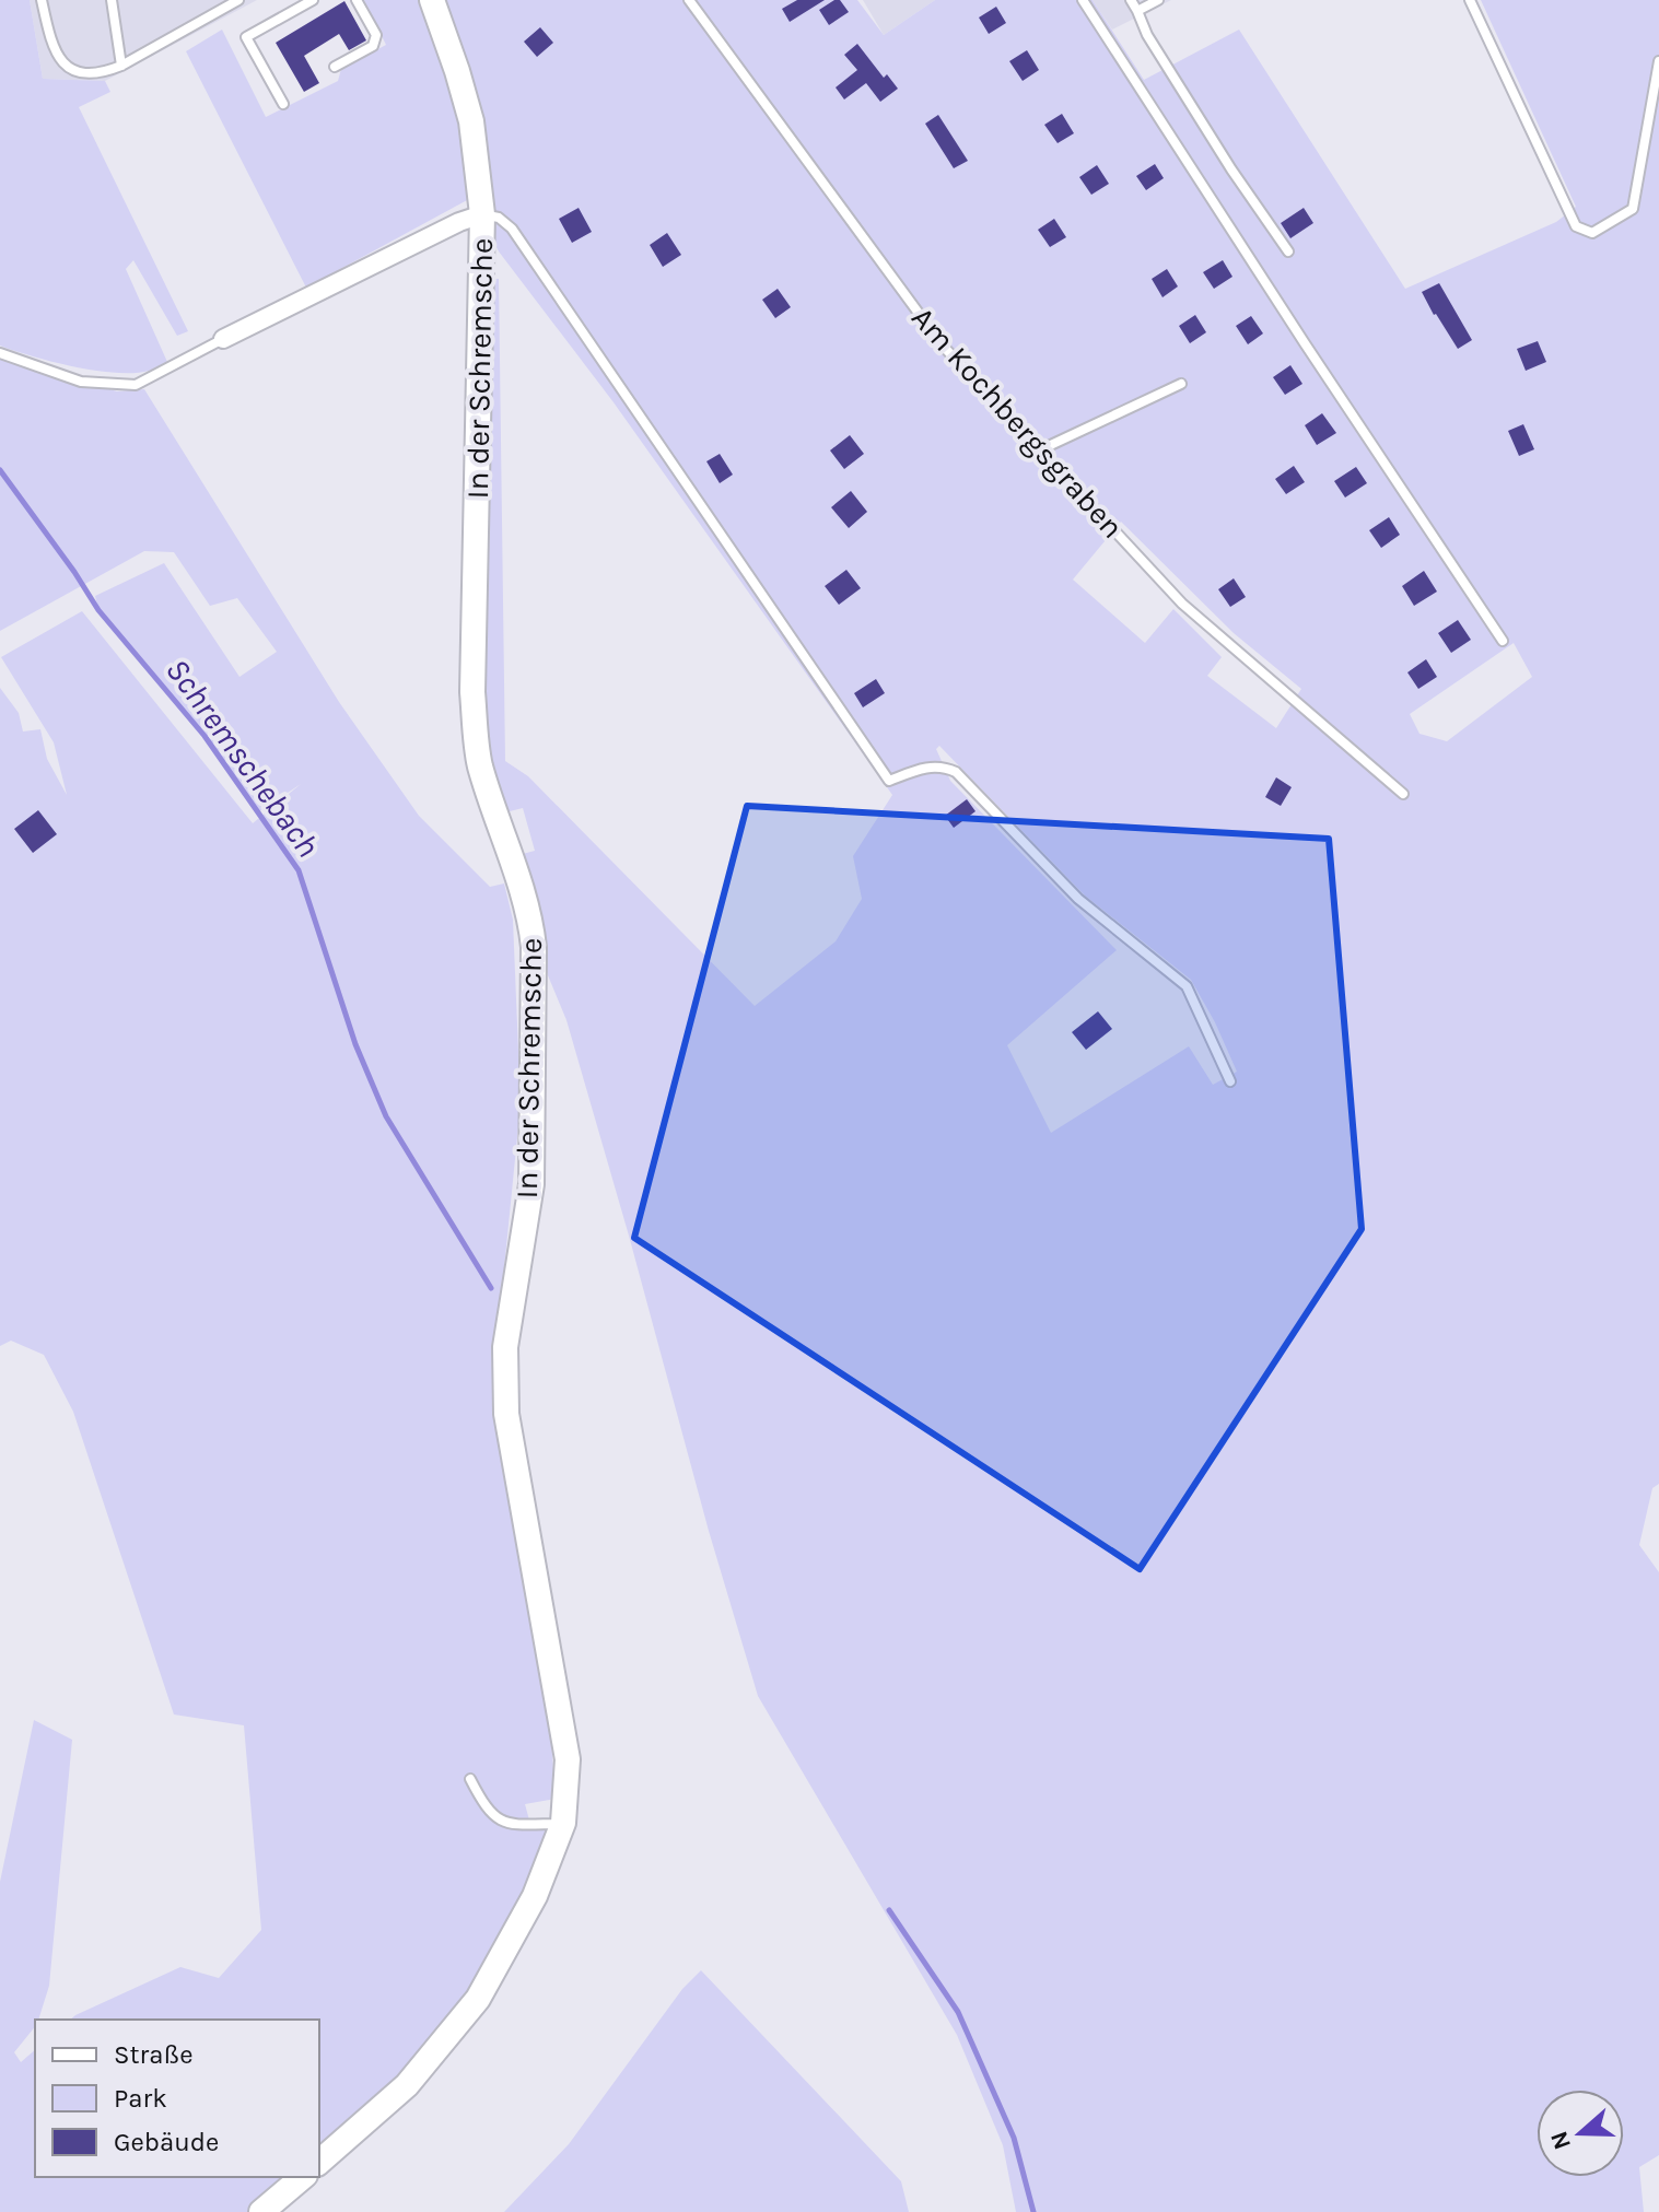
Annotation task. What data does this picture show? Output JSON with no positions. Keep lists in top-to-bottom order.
{
  "streets": {
    "street": ["In der Schremsche"],
    "lane": ["Am Kochbergsgraben"]
  },
  "water": ["Schremschebach"],
  "legend": ["Straße", "Park", "Gebäude"],
  "north": "left"
}
